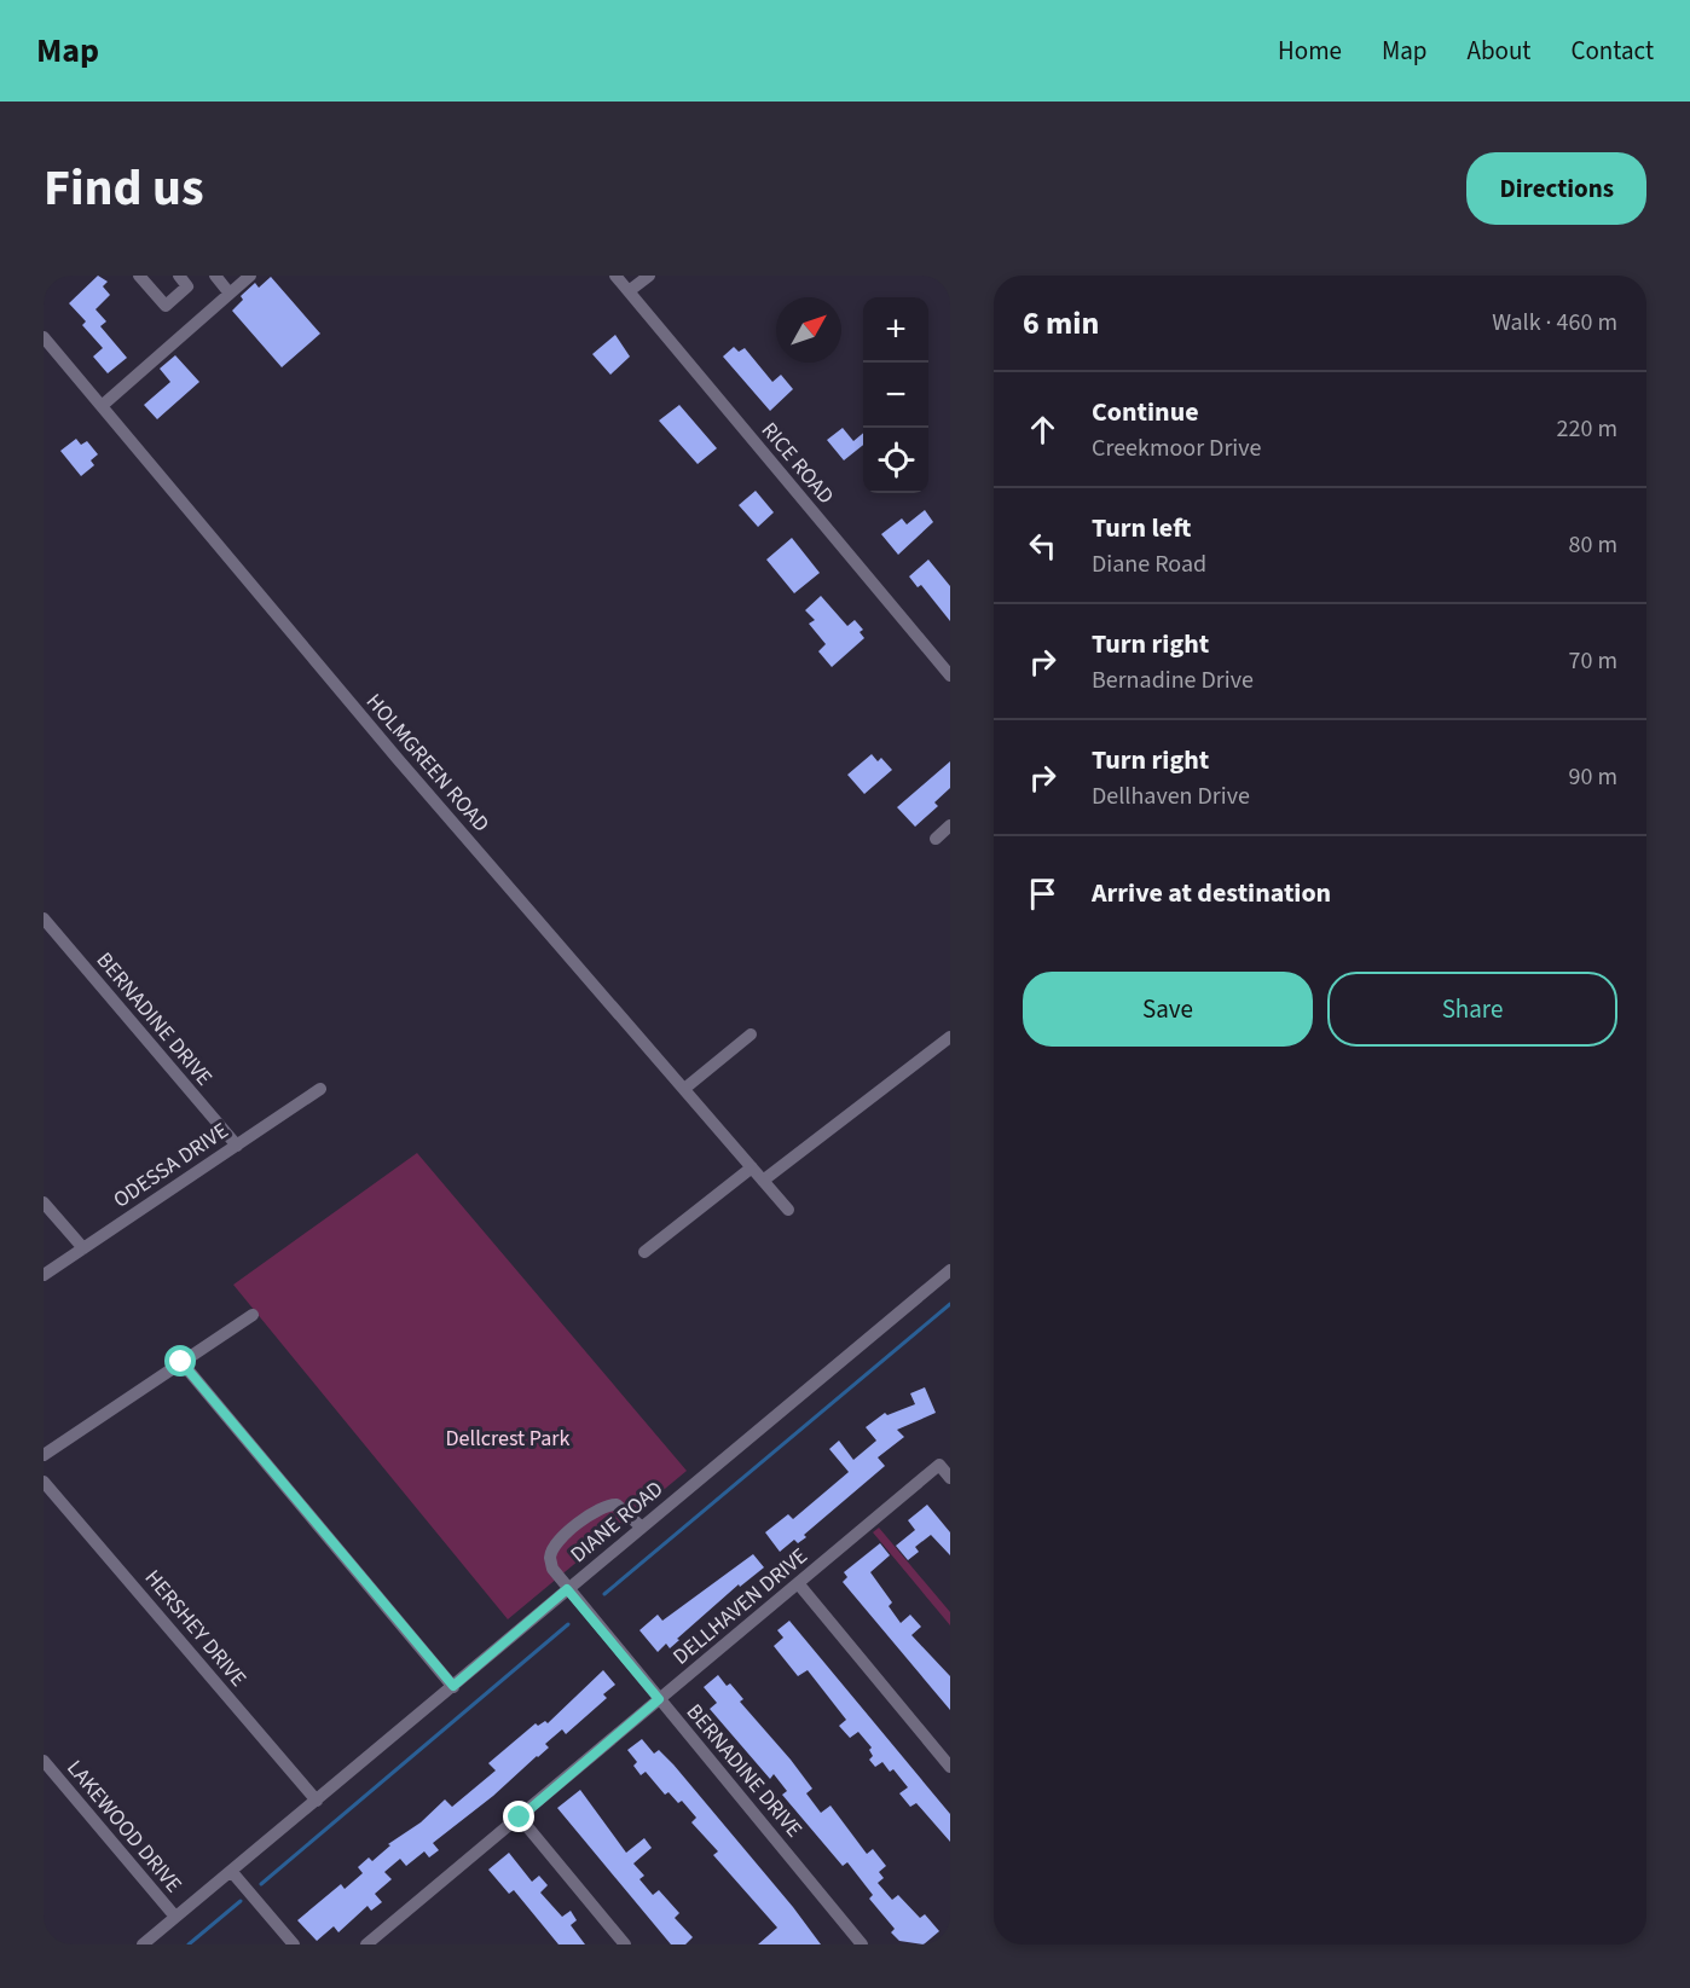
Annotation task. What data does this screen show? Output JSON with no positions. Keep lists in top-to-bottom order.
{
  "streets": {
    "street": [
      "RICE ROAD",
      "HOLMGREEN ROAD",
      "BERNADINE DRIVE",
      "ODESSA DRIVE",
      "DIANE ROAD",
      "DELLHAVEN DRIVE",
      "HERSHEY DRIVE",
      "LAKEWOOD DRIVE"
    ]
  },
  "crossings": [
    ["BERNADINE DRIVE", "ODESSA DRIVE"],
    ["BERNADINE DRIVE", "DIANE ROAD"],
    ["BERNADINE DRIVE", "DELLHAVEN DRIVE"],
    ["DIANE ROAD", "HERSHEY DRIVE"],
    ["DIANE ROAD", "LAKEWOOD DRIVE"]
  ],
  "parks": ["Dellcrest Park"],
  "north": "top right",
  "page": {
    "header": "Map",
    "nav": [
      "Home",
      "Map",
      "About",
      "Contact"
    ],
    "title": "Find us",
    "buttons": [
      "Directions",
      ["Save", "Share"]
    ],
    "heading": ["6 min", "Walk · 460 m"],
    "map_buttons": ["+", "−"],
    "list": [
      ["Continue", "Creekmoor Drive", "220 m"],
      ["Turn left", "Diane Road", "80 m"],
      ["Turn right", "Bernadine Drive", "70 m"],
      ["Turn right", "Dellhaven Drive", "90 m"],
      "Arrive at destination"
    ]
  }
}
